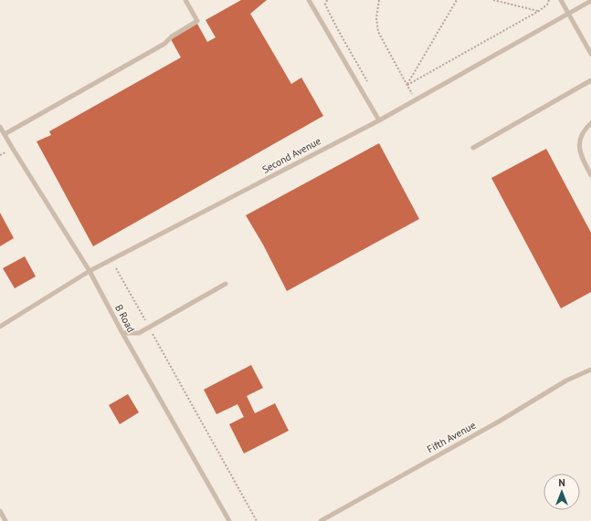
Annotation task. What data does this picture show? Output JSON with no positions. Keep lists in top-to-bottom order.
{
  "streets": {
    "lane": ["Second Avenue", "B Road", "Fifth Avenue"]
  },
  "crossings": [
    ["Second Avenue", "B Road"]
  ],
  "north": "top"
}
